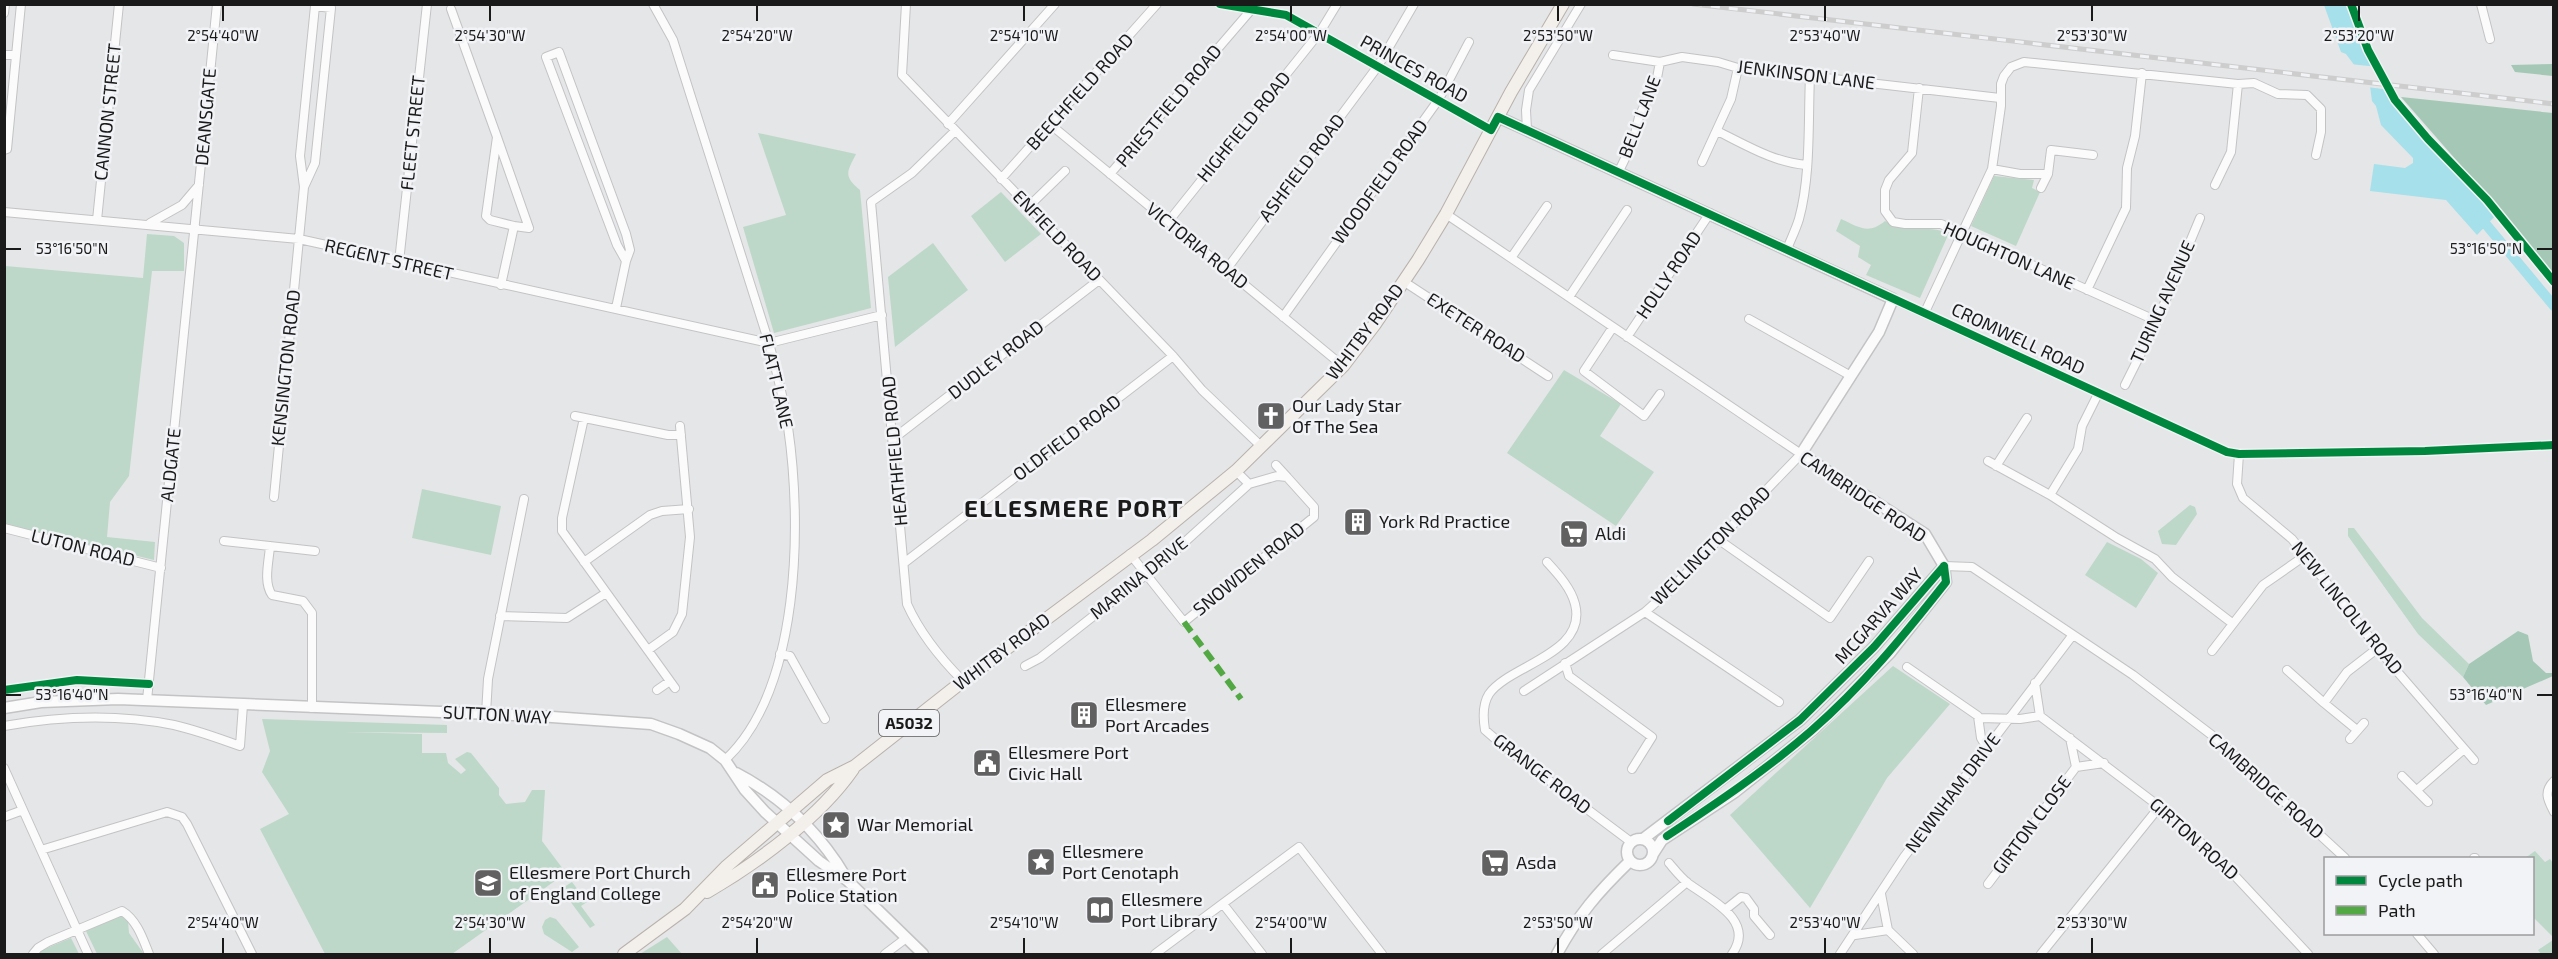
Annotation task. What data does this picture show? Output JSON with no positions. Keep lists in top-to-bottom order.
{
  "streets": {
    "main road": ["WHITBY ROAD", "A5032"],
    "street": [
      "PRINCES ROAD",
      "JENKINSON LANE",
      "BEECHFIELD ROAD",
      "PRIESTFIELD ROAD",
      "CANNON STREET",
      "DEANSGATE",
      "BELL LANE",
      "HIGHFIELD ROAD",
      "FLEET STREET",
      "ASHFIELD ROAD",
      "WOODFIELD ROAD",
      "ENFIELD ROAD",
      "VICTORIA ROAD",
      "HOUGHTON LANE",
      "REGENT STREET",
      "HOLLY ROAD",
      "TURING AVENUE",
      "EXETER ROAD",
      "CROMWELL ROAD",
      "DUDLEY ROAD",
      "KENSINGTON ROAD",
      "FLATT LANE",
      "OLDFIELD ROAD",
      "HEATHFIELD ROAD",
      "ALDGATE",
      "CAMBRIDGE ROAD",
      "WELLINGTON ROAD",
      "LUTON ROAD",
      "SNOWDEN ROAD",
      "MARINA DRIVE",
      "NEW LINCOLN ROAD",
      "MCGARVA WAY",
      "SUTTON WAY",
      "GRANGE ROAD",
      "NEWNHAM DRIVE",
      "GIRTON CLOSE",
      "GIRTON ROAD"
    ]
  },
  "crossings": [
    ["PRINCES ROAD", "PRIESTFIELD ROAD"],
    ["PRINCES ROAD", "HIGHFIELD ROAD"],
    ["PRINCES ROAD", "ASHFIELD ROAD"],
    ["PRINCES ROAD", "WOODFIELD ROAD"],
    ["PRINCES ROAD", "WHITBY ROAD"],
    ["JENKINSON LANE", "BELL LANE"],
    ["JENKINSON LANE", "HOUGHTON LANE"],
    ["BEECHFIELD ROAD", "ENFIELD ROAD"],
    ["BEECHFIELD ROAD", "VICTORIA ROAD"],
    ["PRIESTFIELD ROAD", "VICTORIA ROAD"],
    ["CANNON STREET", "REGENT STREET"],
    ["DEANSGATE", "REGENT STREET"],
    ["DEANSGATE", "ALDGATE"],
    ["BELL LANE", "CROMWELL ROAD"],
    ["HIGHFIELD ROAD", "VICTORIA ROAD"],
    ["FLEET STREET", "REGENT STREET"],
    ["ASHFIELD ROAD", "VICTORIA ROAD"],
    ["WOODFIELD ROAD", "VICTORIA ROAD"],
    ["ENFIELD ROAD", "WHITBY ROAD"],
    ["ENFIELD ROAD", "DUDLEY ROAD"],
    ["ENFIELD ROAD", "OLDFIELD ROAD"],
    ["ENFIELD ROAD", "HEATHFIELD ROAD"],
    ["VICTORIA ROAD", "WHITBY ROAD"],
    ["HOUGHTON LANE", "TURING AVENUE"],
    ["REGENT STREET", "KENSINGTON ROAD"],
    ["REGENT STREET", "FLATT LANE"],
    ["REGENT STREET", "ALDGATE"],
    ["HOLLY ROAD", "CROMWELL ROAD"],
    ["HOLLY ROAD", "CAMBRIDGE ROAD"],
    ["EXETER ROAD", "WHITBY ROAD"],
    ["WHITBY ROAD", "CROMWELL ROAD"],
    ["WHITBY ROAD", "HEATHFIELD ROAD"],
    ["WHITBY ROAD", "CAMBRIDGE ROAD"],
    ["WHITBY ROAD", "SUTTON WAY"],
    ["CROMWELL ROAD", "NEW LINCOLN ROAD"],
    ["DUDLEY ROAD", "HEATHFIELD ROAD"],
    ["FLATT LANE", "SUTTON WAY"],
    ["OLDFIELD ROAD", "HEATHFIELD ROAD"],
    ["ALDGATE", "LUTON ROAD"],
    ["ALDGATE", "SUTTON WAY"],
    ["CAMBRIDGE ROAD", "WELLINGTON ROAD"],
    ["CAMBRIDGE ROAD", "MCGARVA WAY"],
    ["CAMBRIDGE ROAD", "NEWNHAM DRIVE"],
    ["SNOWDEN ROAD", "MARINA DRIVE"],
    ["MCGARVA WAY", "GRANGE ROAD"],
    ["GIRTON CLOSE", "GIRTON ROAD"]
  ],
  "districts": ["ELLESMERE PORT"],
  "places": {
    "church": ["Our Lady Star Of The Sea"],
    "building": ["York Rd Practice", "Ellesmere Port Arcades"],
    "supermarket": ["Aldi", "Asda"],
    "public building": ["Ellesmere Port Civic Hall", "Ellesmere Port Police Station"],
    "place": ["War Memorial", "Ellesmere Port Cenotaph"],
    "school or university": ["Ellesmere Port Church of England College"],
    "library": ["Ellesmere Port Library"]
  },
  "legend": ["Cycle path", "Path"],
  "coordinates": [
    "2°54'40\"W",
    "2°54'30\"W",
    "2°54'20\"W",
    "2°54'10\"W",
    "2°54'00\"W",
    "2°53'50\"W",
    "2°53'40\"W",
    "2°53'30\"W",
    "2°53'20\"W",
    "53°16'50\"N",
    "53°16'40\"N"
  ]
}
